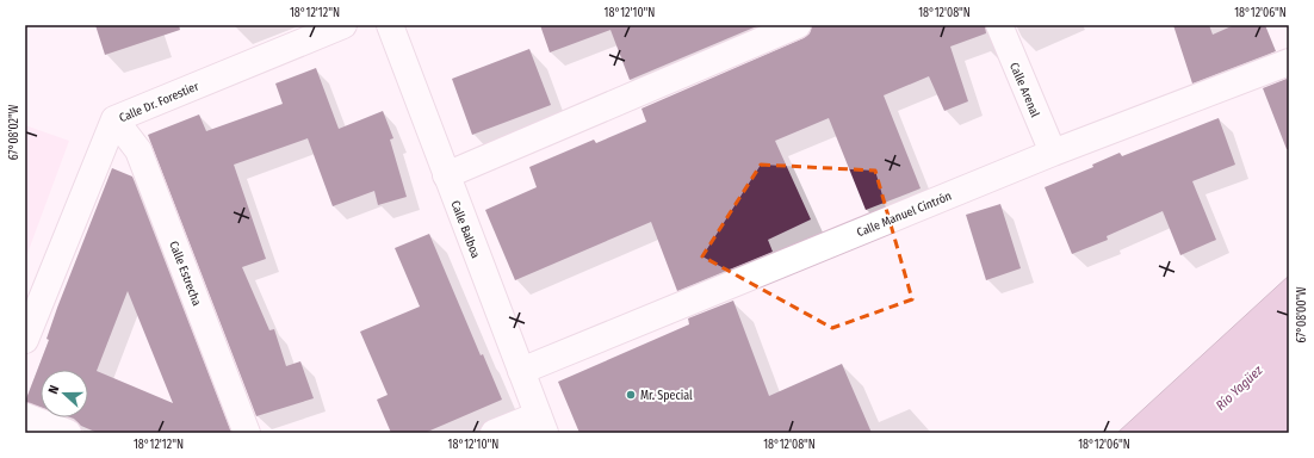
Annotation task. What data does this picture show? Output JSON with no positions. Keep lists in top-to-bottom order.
{
  "streets": {
    "street": [
      "Calle Arenal",
      "Calle Dr. Forestier",
      "Calle Manuel Cintrón",
      "Calle Balboa",
      "Calle Estrecha"
    ]
  },
  "crossings": [
    ["Calle Arenal", "Calle Manuel Cintrón"],
    ["Calle Dr. Forestier", "Calle Estrecha"],
    ["Calle Manuel Cintrón", "Calle Balboa"]
  ],
  "water": ["Río Yagüez"],
  "places": ["Mr. Special"],
  "north": "left",
  "coordinates": [
    "18°12'12\"N",
    "18°12'10\"N",
    "18°12'08\"N",
    "18°12'06\"N",
    "67°08'02\"W",
    "67°08'00\"W"
  ]
}
